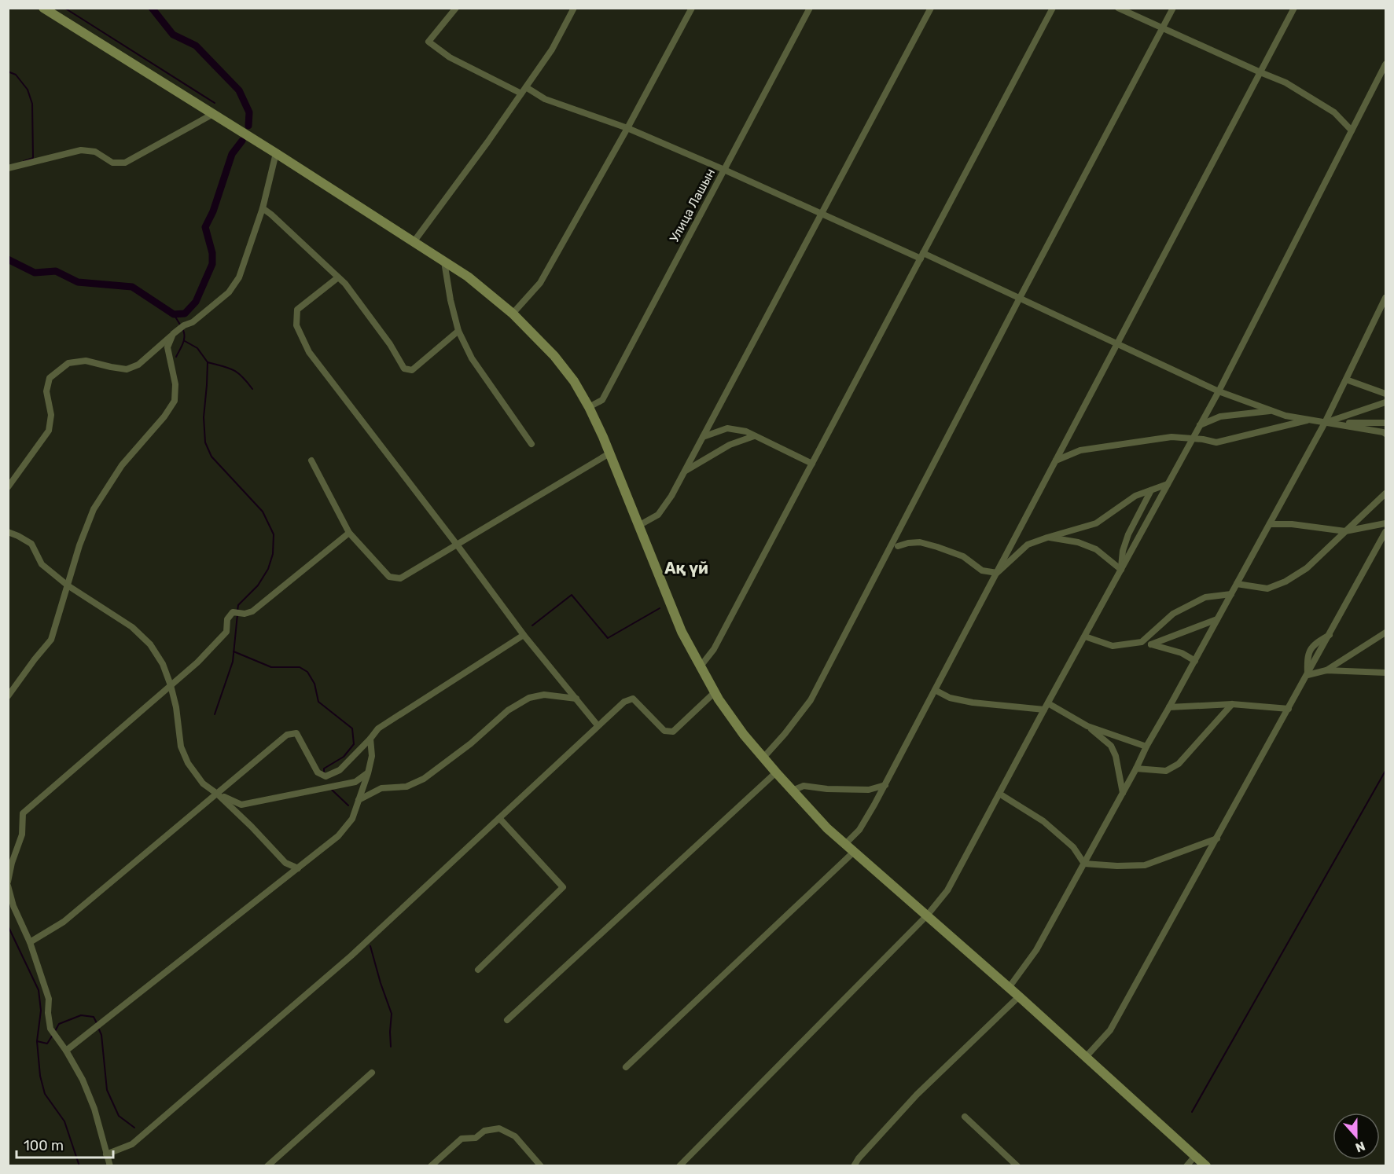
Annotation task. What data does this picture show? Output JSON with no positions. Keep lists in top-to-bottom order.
{
  "streets": {
    "street": ["Улица Лашын"]
  },
  "districts": ["Ақ үй"],
  "scale_bar": "100 m",
  "north": "bottom"
}
